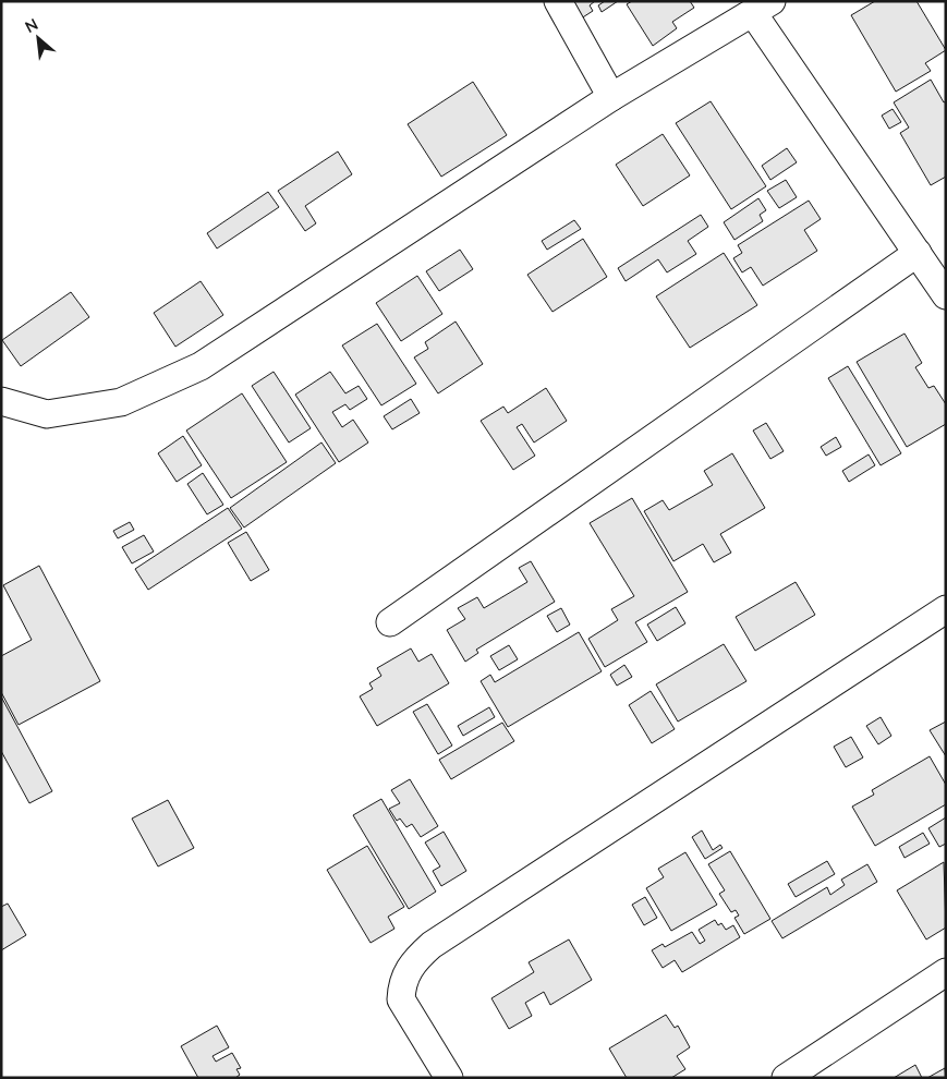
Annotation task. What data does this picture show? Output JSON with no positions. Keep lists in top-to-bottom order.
{
  "north": "top left"
}
